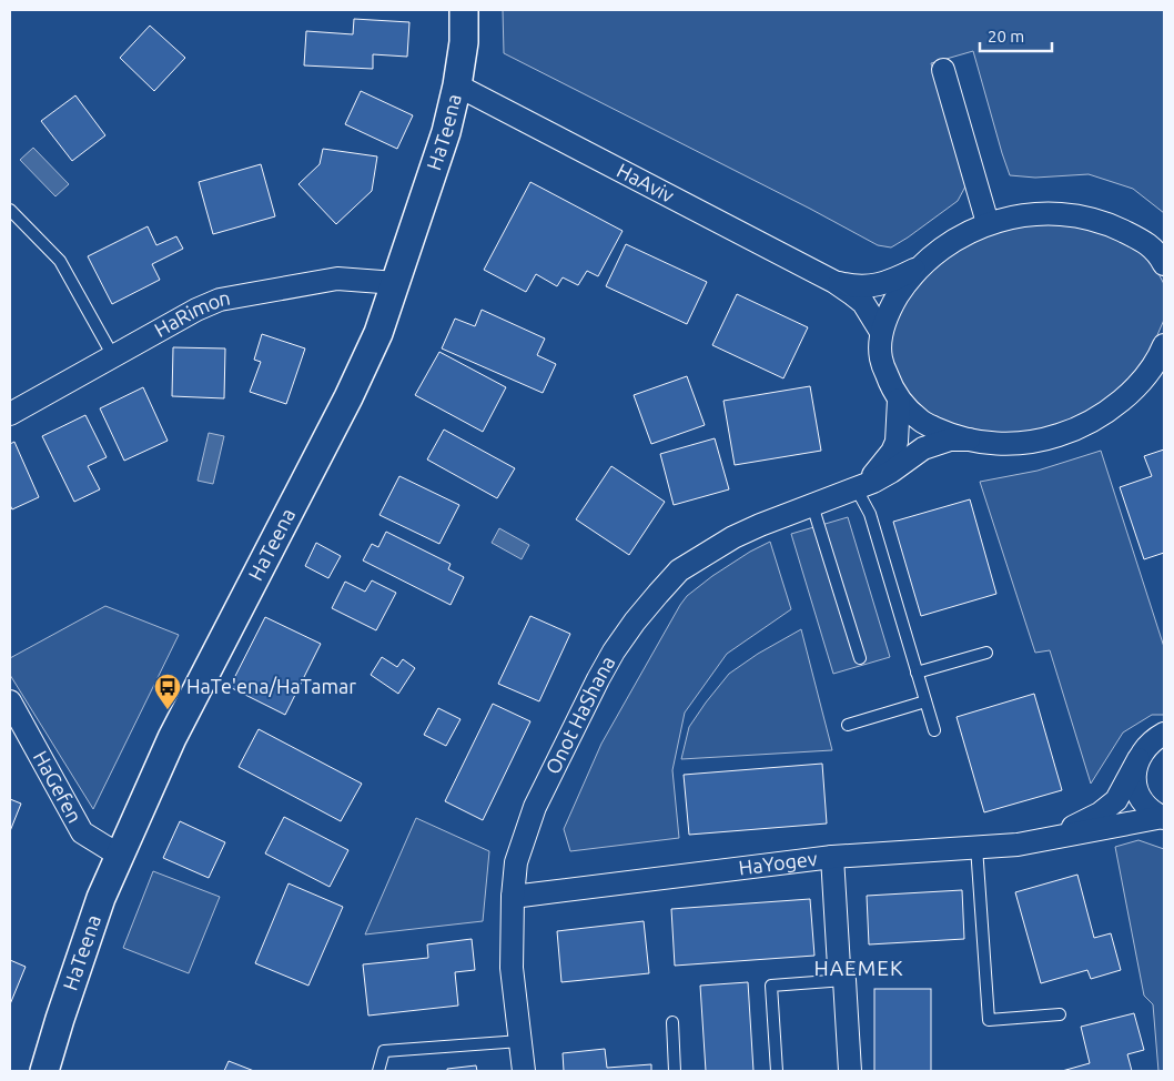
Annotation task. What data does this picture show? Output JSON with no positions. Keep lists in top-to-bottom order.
{
  "streets": {
    "street": [
      "HaTeena",
      "HaAviv",
      "HaRimon",
      "Onot HaShana",
      "HaGefen",
      "HaYogev"
    ]
  },
  "crossings": [
    ["HaTeena", "HaAviv"],
    ["HaTeena", "HaRimon"],
    ["HaTeena", "HaGefen"],
    ["Onot HaShana", "HaYogev"]
  ],
  "districts": ["HAEMEK"],
  "places": {
    "bus stop": ["HaTe'ena/HaTamar"]
  },
  "scale_bar": "20 m"
}
